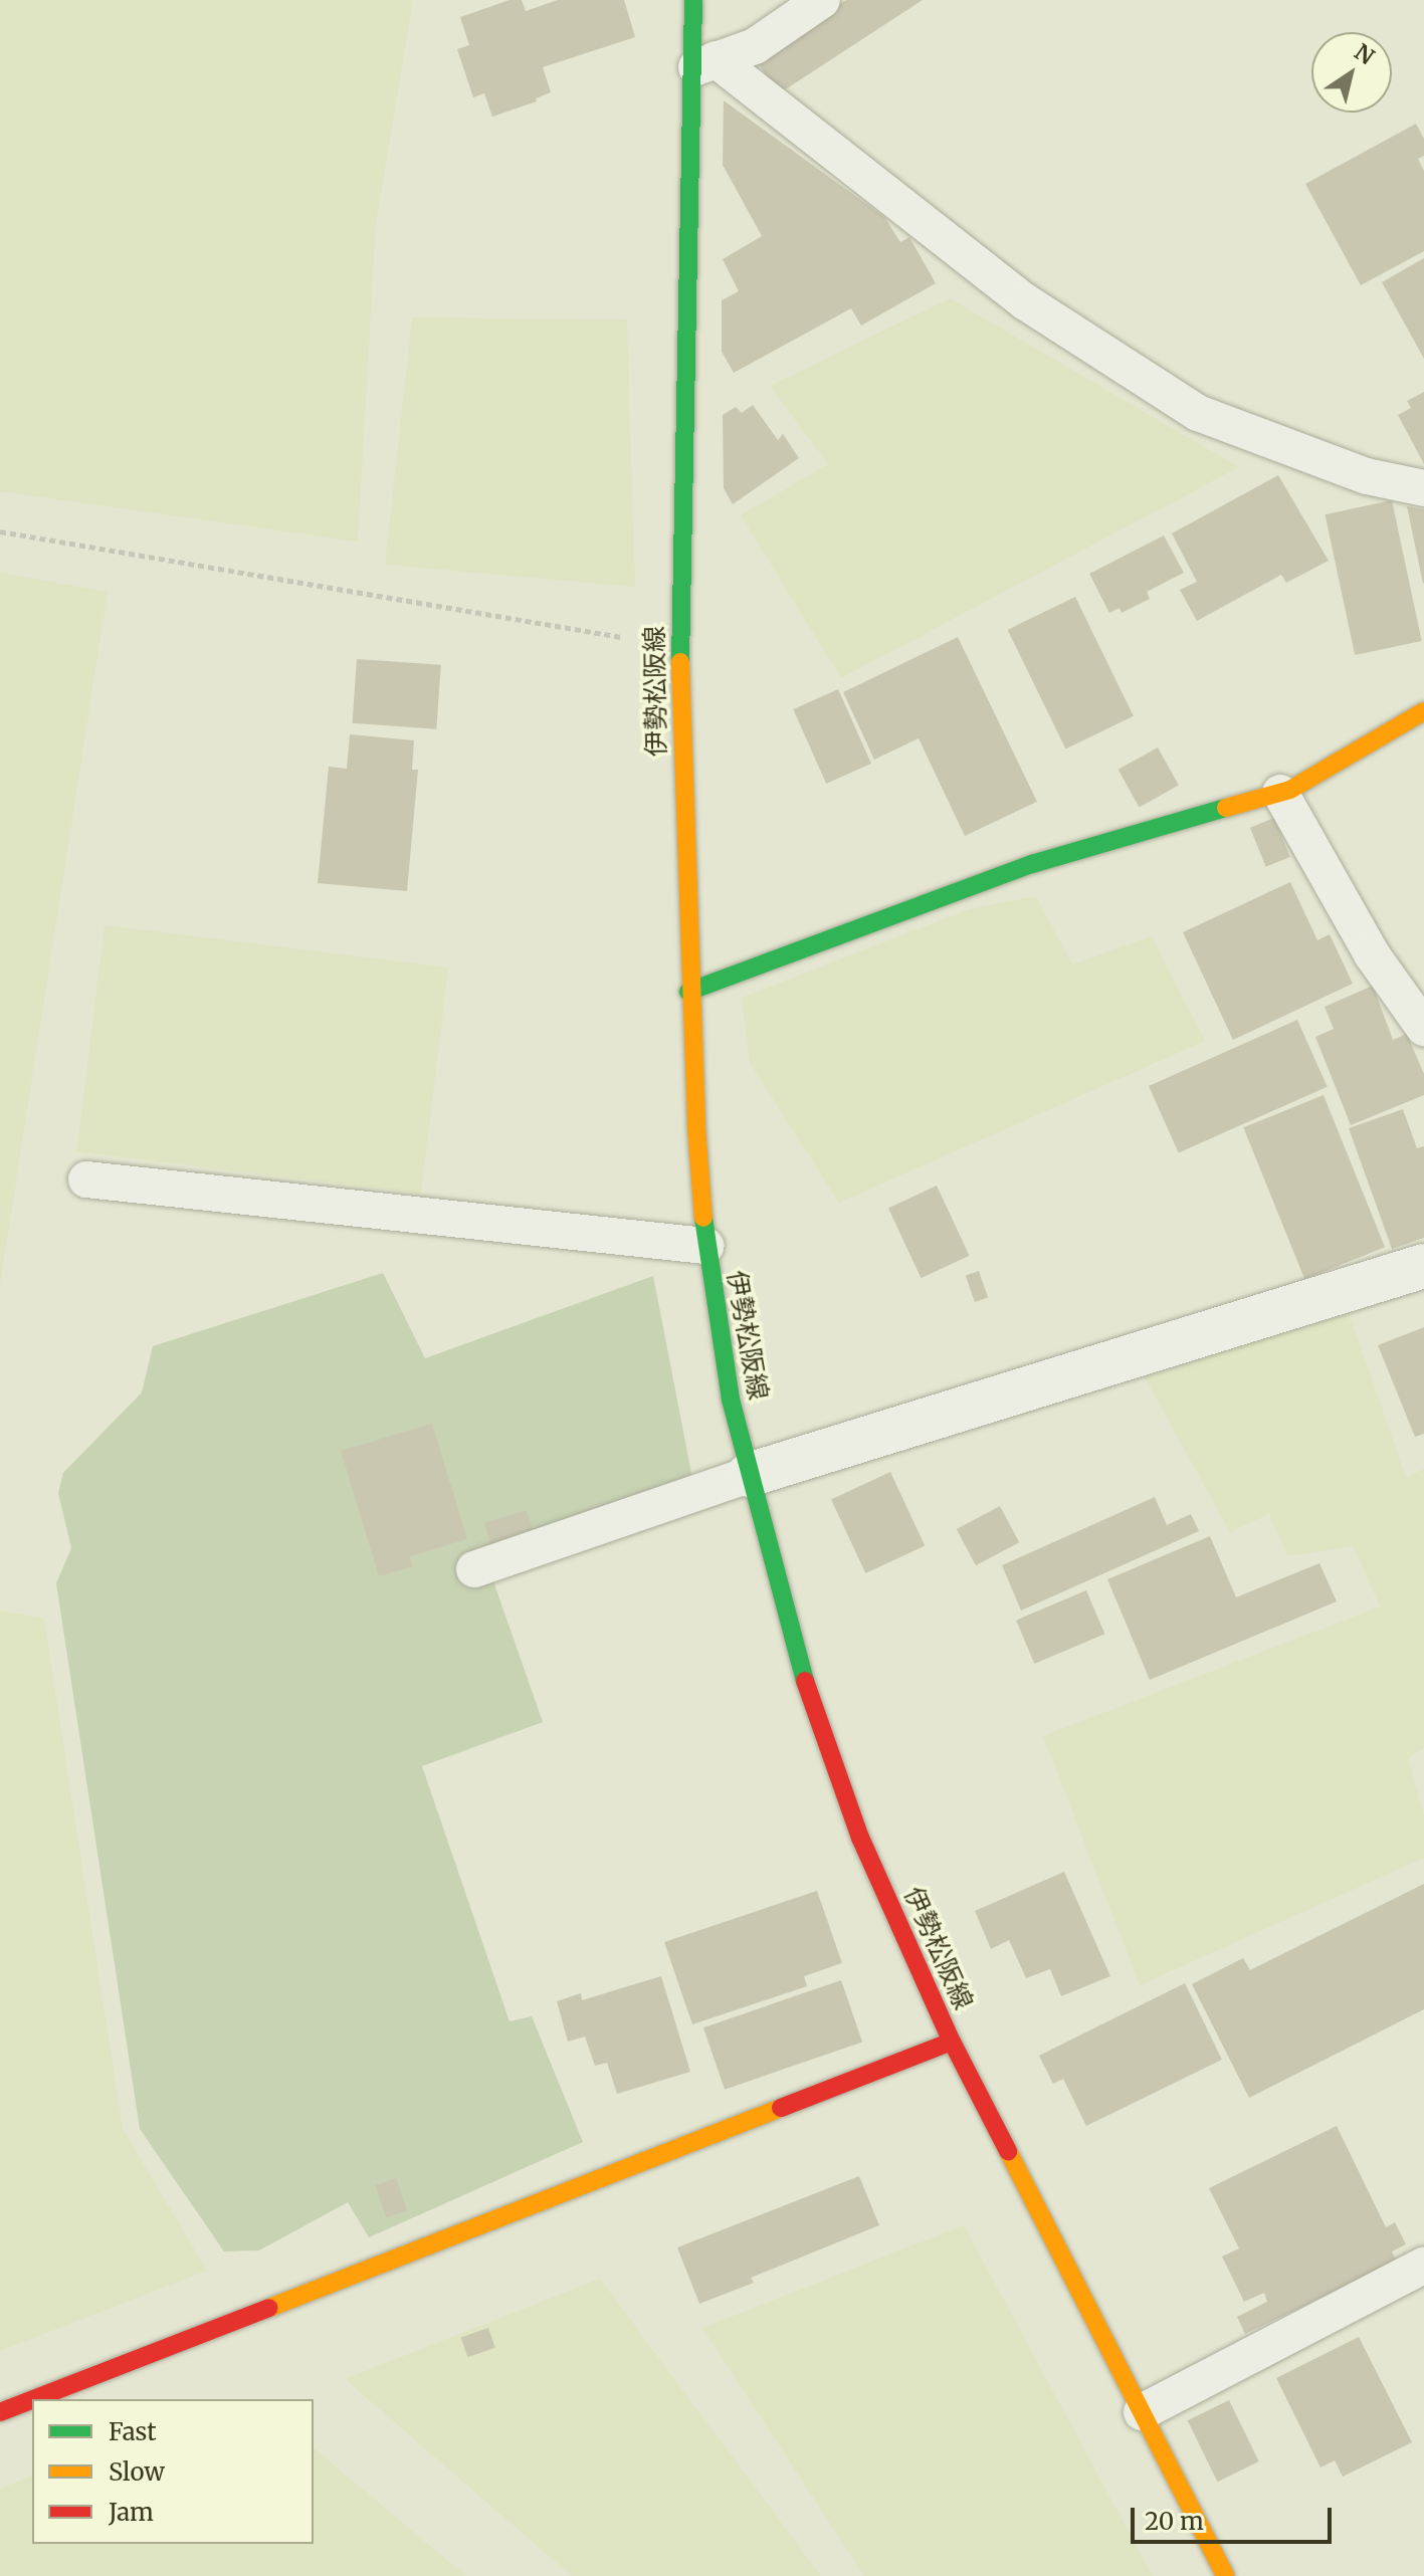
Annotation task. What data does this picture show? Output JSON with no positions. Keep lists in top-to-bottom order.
{
  "streets": {
    "main road": ["伊勢松阪線"]
  },
  "legend": ["Fast", "Slow", "Jam"],
  "scale_bar": "20 m",
  "north": "top right"
}
